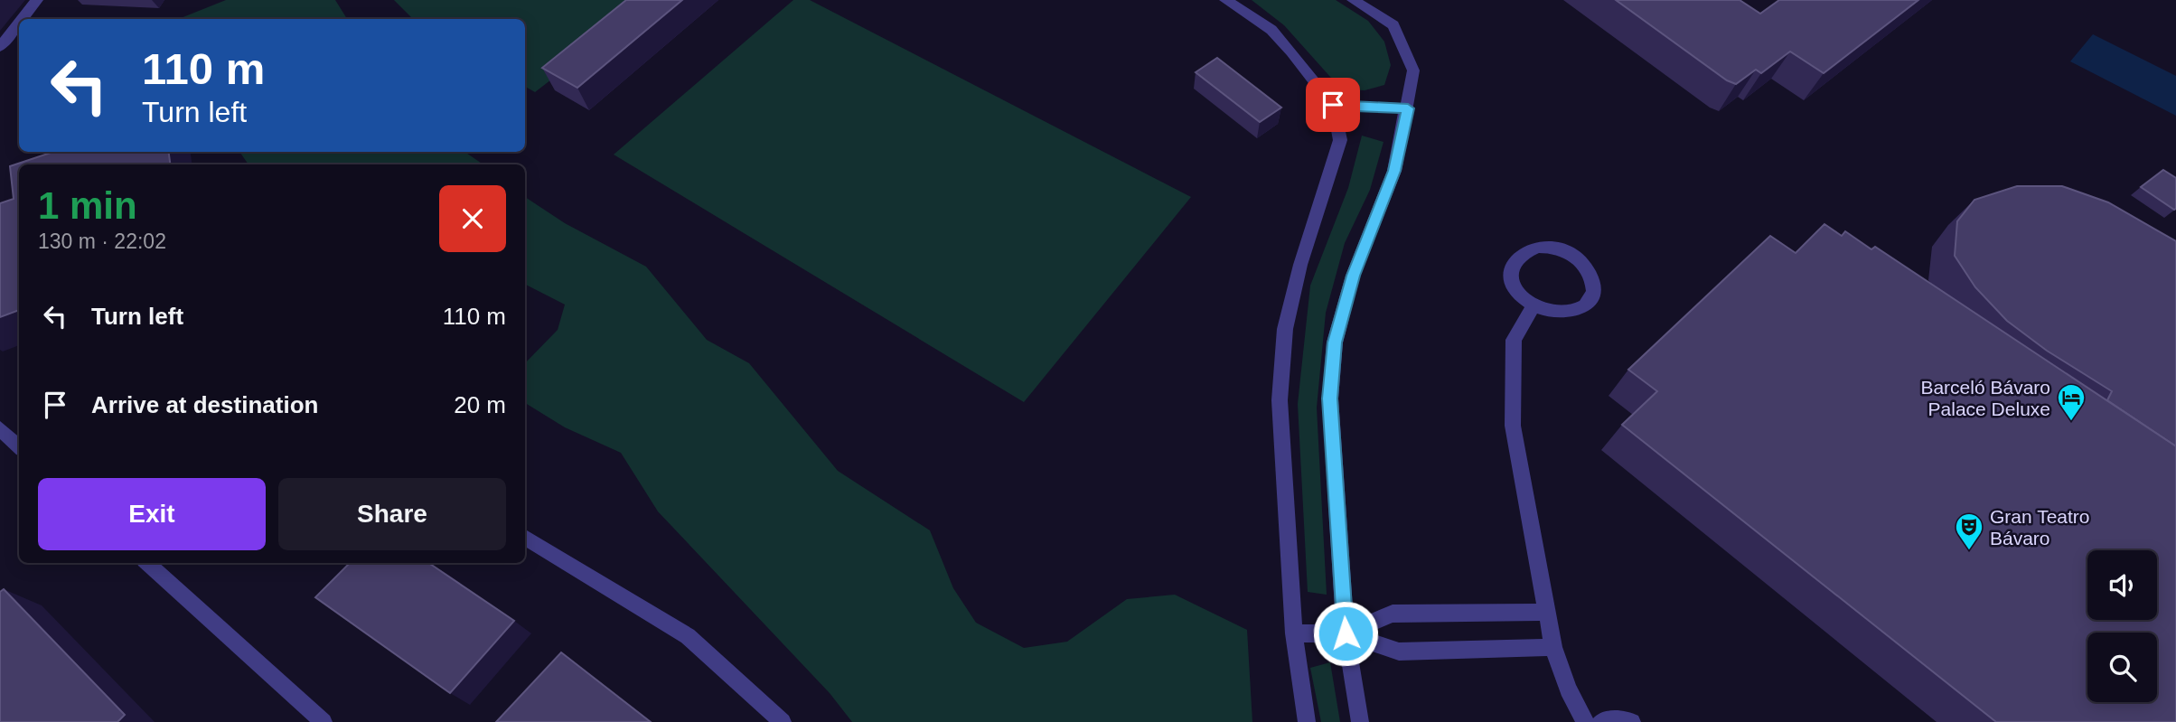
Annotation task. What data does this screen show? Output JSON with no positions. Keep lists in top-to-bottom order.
{
  "places": {
    "hotel": ["Barceló Bávaro Palace Deluxe"],
    "theatre": ["Gran Teatro Bávaro"]
  },
  "page": {
    "turn": ["110 m", "Turn left"],
    "heading": ["1 min", "130 m · 22:02"],
    "list": [
      {
        "name": "Turn left",
        "value": "110 m"
      },
      {
        "name": "Arrive at destination",
        "value": "20 m"
      }
    ],
    "buttons": ["Exit", "Share"]
  }
}
